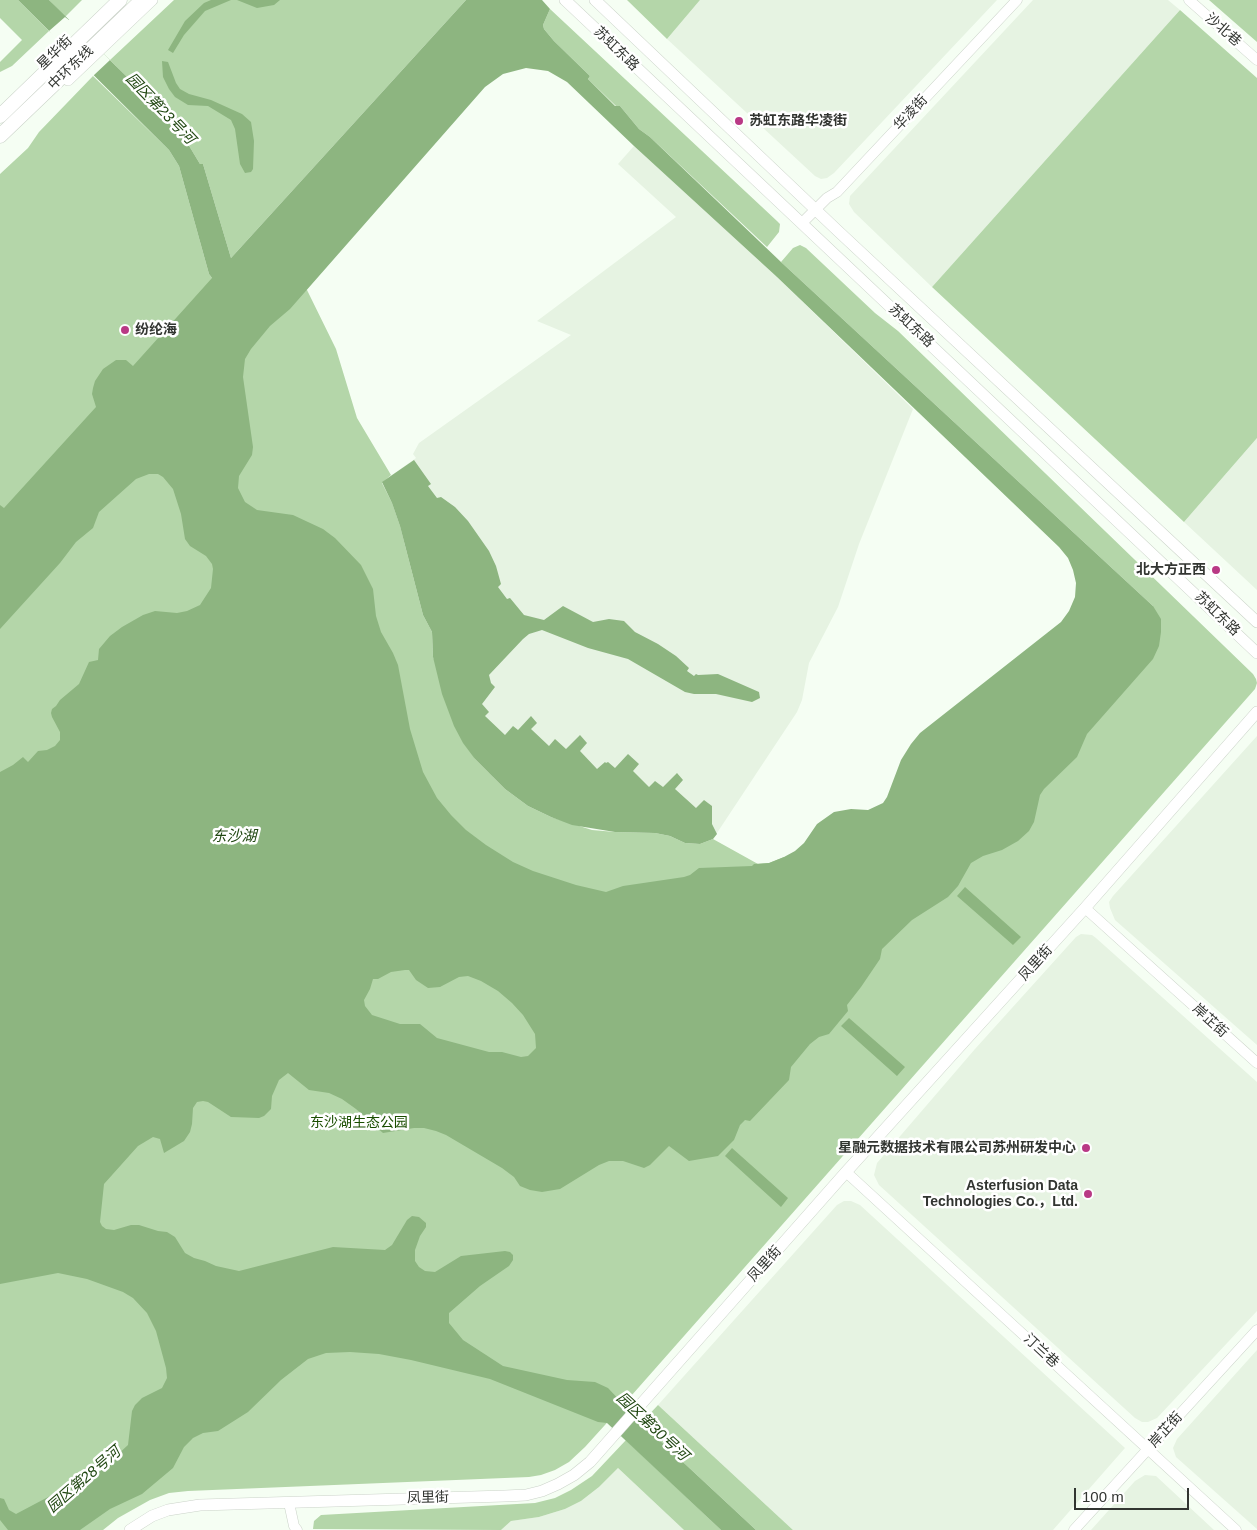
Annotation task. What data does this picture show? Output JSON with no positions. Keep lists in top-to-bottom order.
{
  "streets": {
    "highway": ["中环东线"],
    "main road": ["苏虹东路", "星华街", "凤里街"],
    "street": [
      "沙北巷",
      "华凌街",
      "岸芷街",
      "汀兰巷"
    ]
  },
  "crossings": [
    ["苏虹东路", "华凌街"],
    ["凤里街", "岸芷街"],
    ["凤里街", "汀兰巷"],
    ["岸芷街", "汀兰巷"]
  ],
  "water": [
    "园区第23号河",
    "东沙湖",
    "园区第30号河",
    "园区第28号河"
  ],
  "parks": ["东沙湖生态公园"],
  "places": [
    "苏虹东路华凌街",
    "纷纶海",
    "北大方正西",
    "星融元数据技术有限公司苏州研发中心",
    "Asterfusion Data Technologies Co.，Ltd."
  ],
  "scale_bar": "100 m"
}
